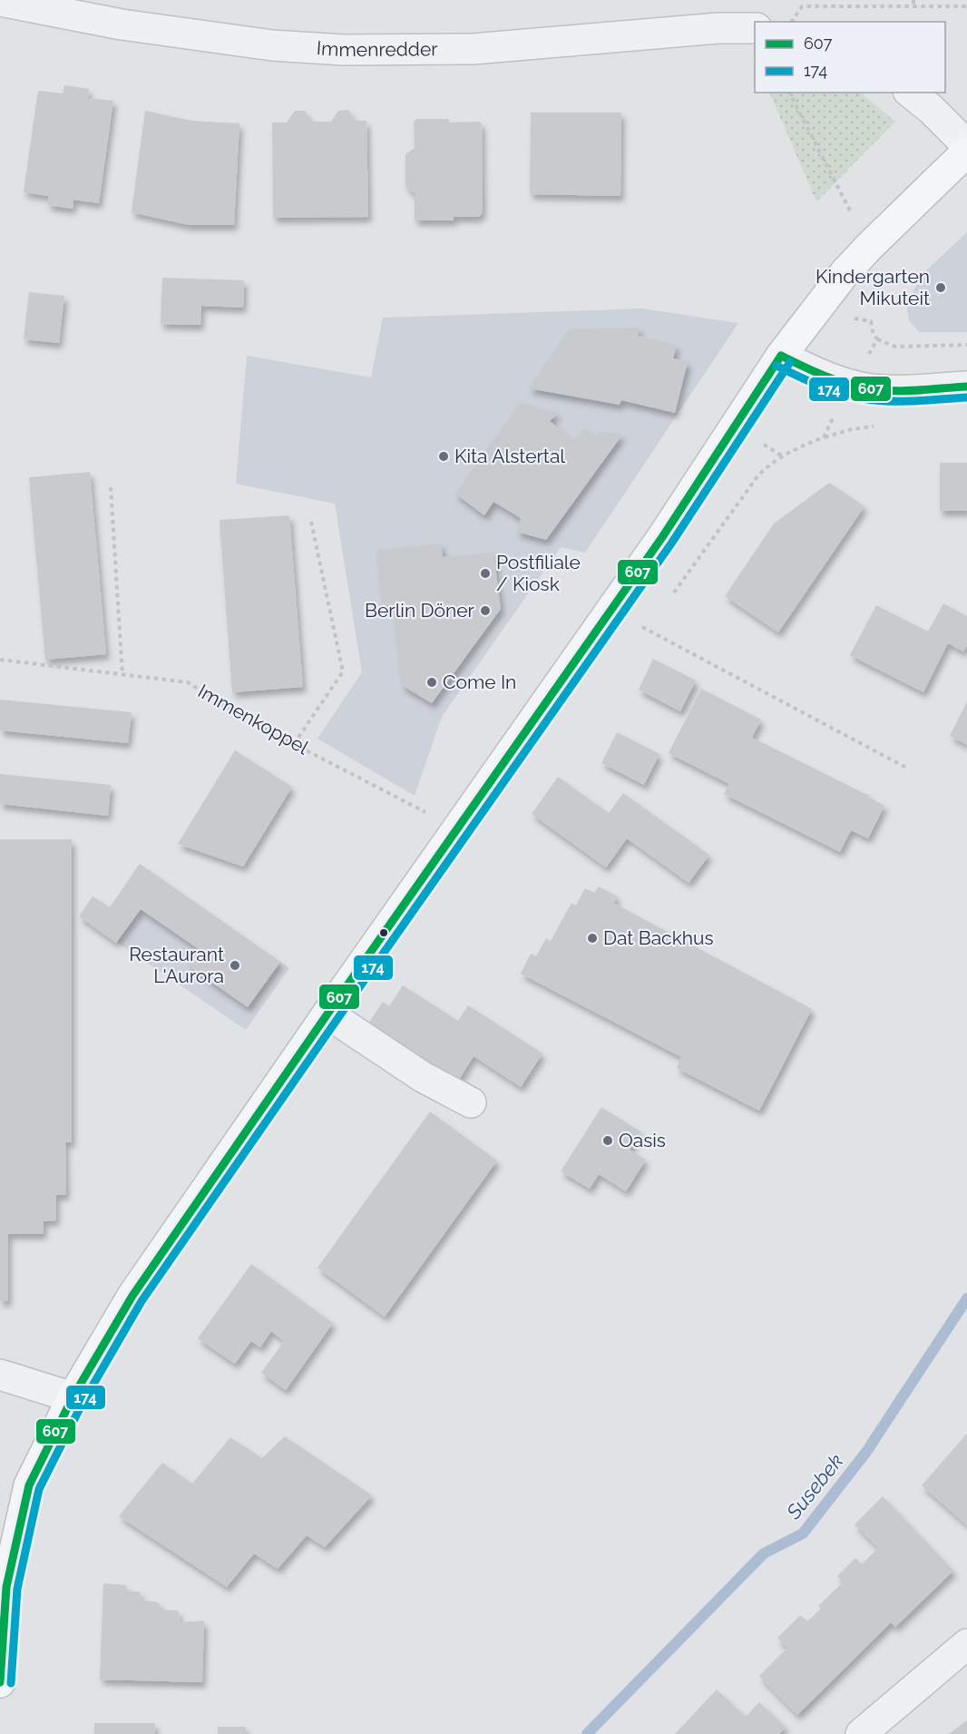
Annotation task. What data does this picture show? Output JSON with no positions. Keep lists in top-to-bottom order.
{
  "streets": {
    "street": ["Immenredder"],
    "path": ["Immenkoppel"]
  },
  "water": ["Susebek"],
  "places": [
    "Kindergarten Mikuteit",
    "Kita Alstertal",
    "Postfiliale / Kiosk",
    "Berlin Döner",
    "Come In",
    "Dat Backhus",
    "Restaurant L'Aurora",
    "Oasis"
  ],
  "lines": ["transit line 607", "transit line 174"],
  "legend": ["607", "174"]
}
